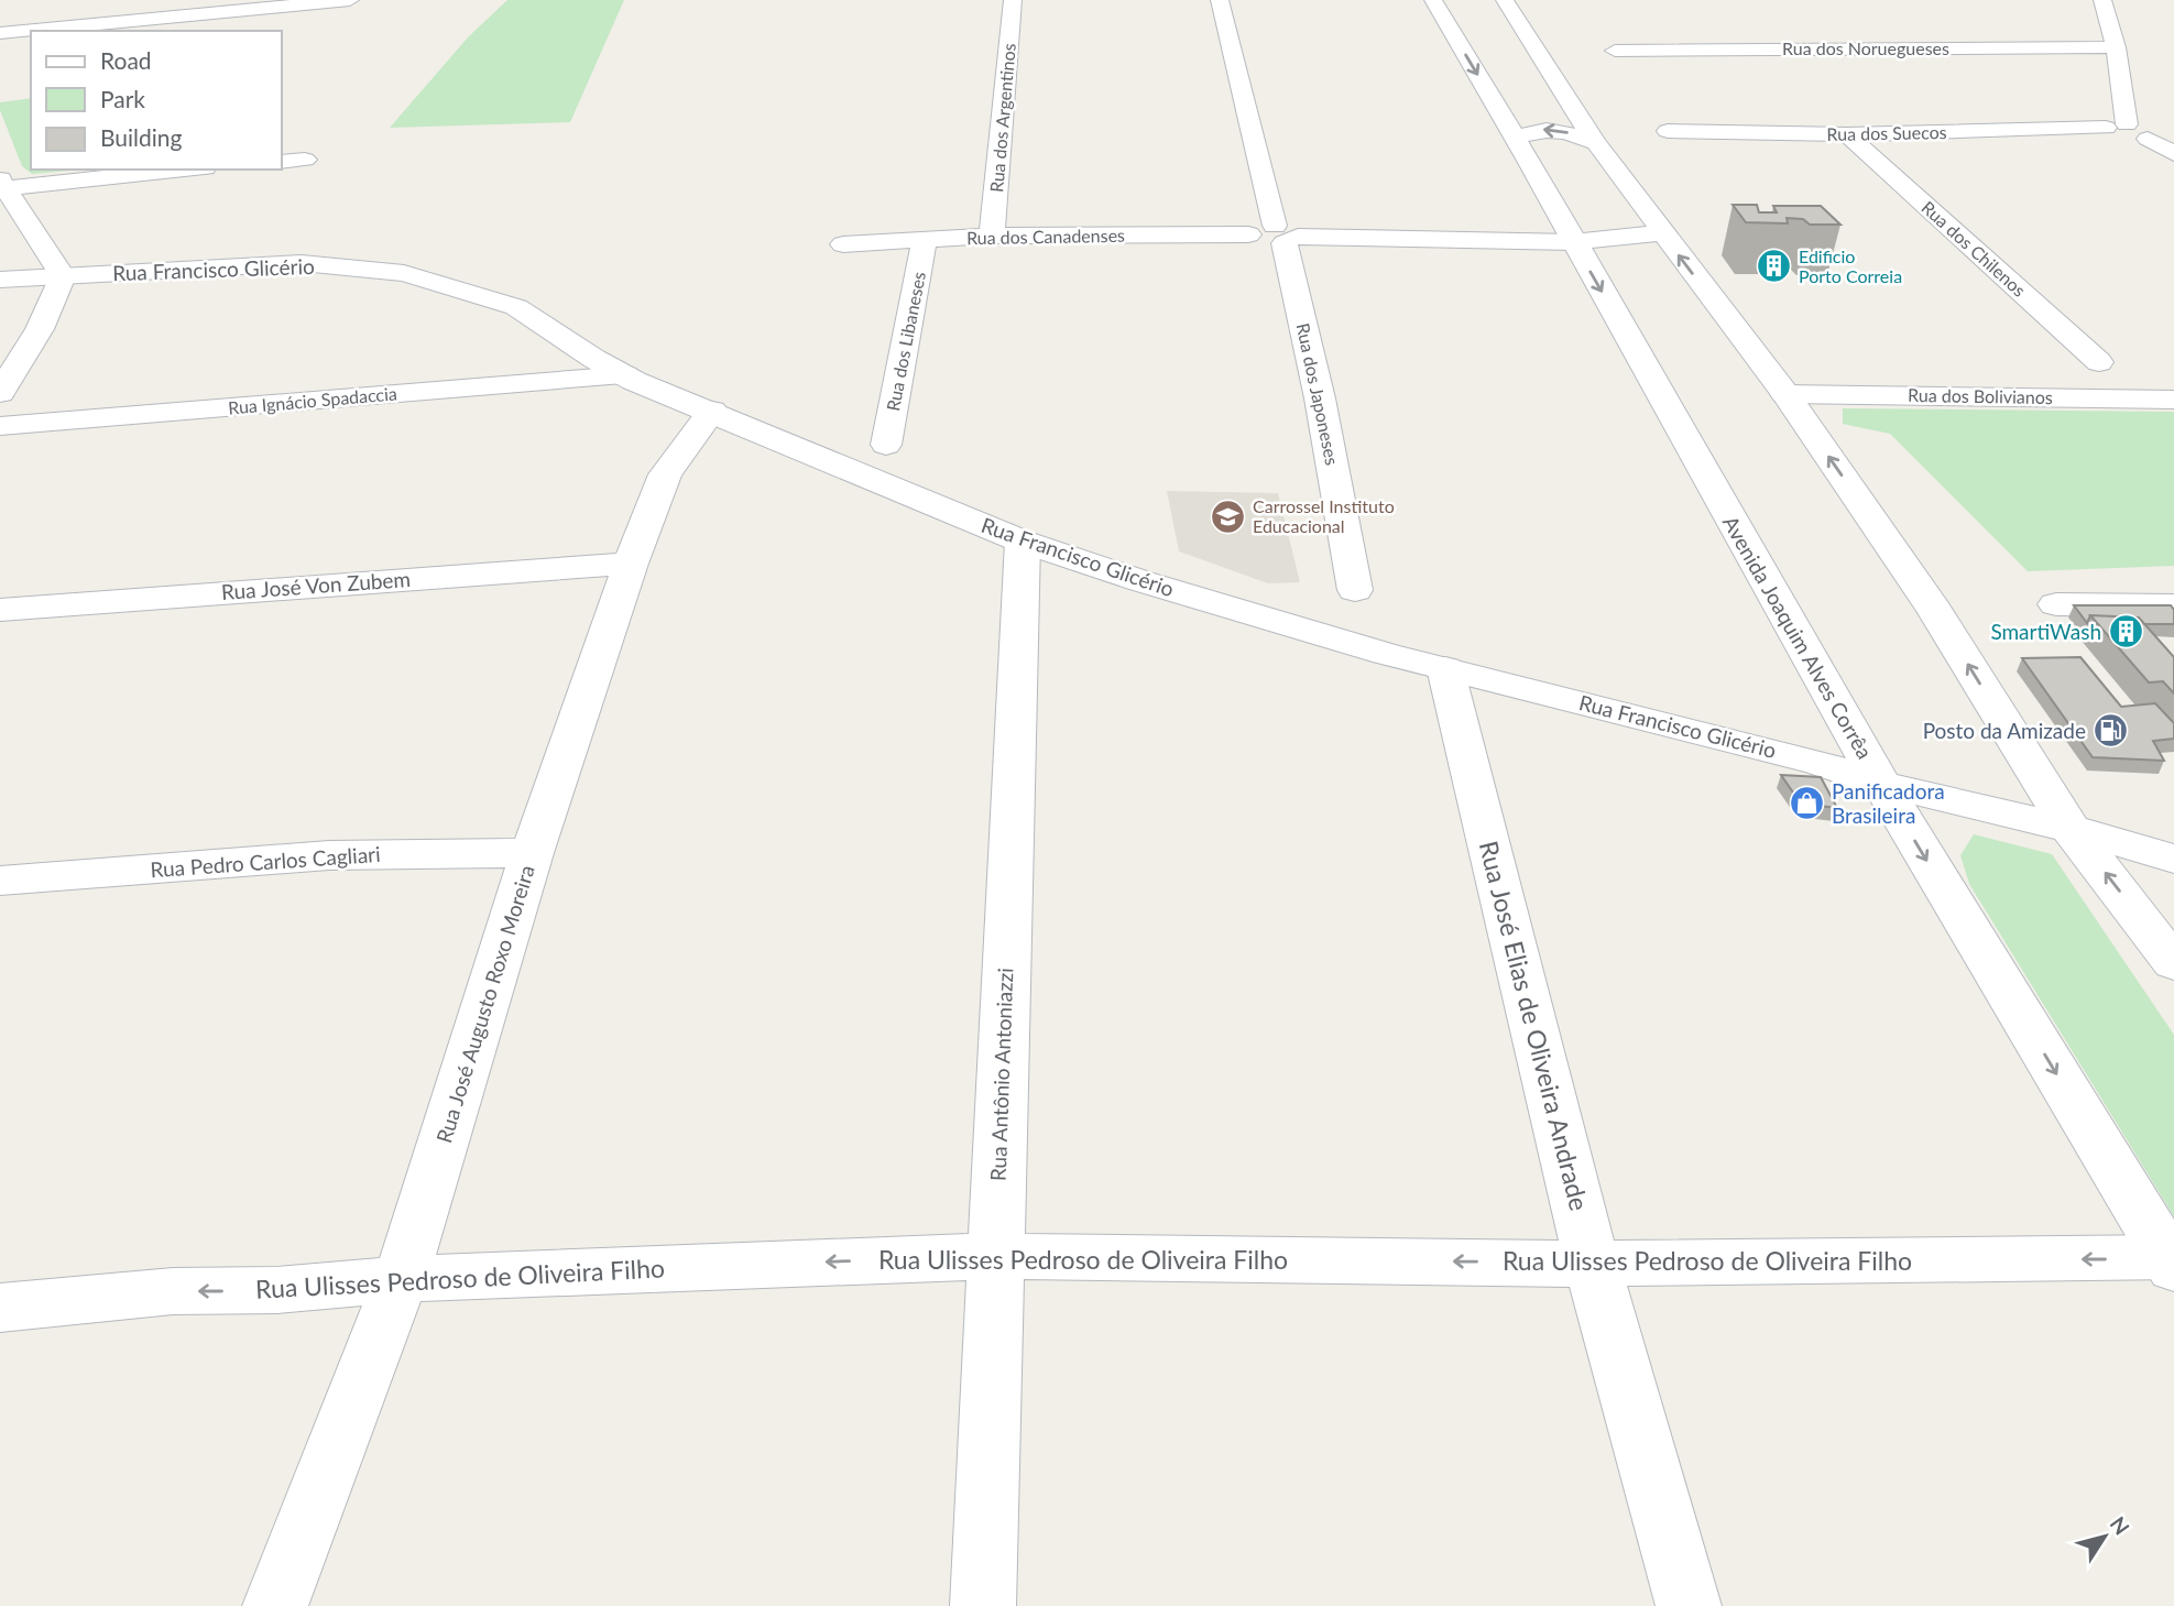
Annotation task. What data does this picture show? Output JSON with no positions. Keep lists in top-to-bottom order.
{
  "streets": {
    "street": [
      "Rua dos Noruegueses",
      "Rua dos Argentinos",
      "Rua dos Suecos",
      "Rua dos Canadenses",
      "Rua dos Chilenos",
      "Rua Francisco Glicério",
      "Rua dos Libaneses",
      "Rua dos Japoneses",
      "Rua dos Bolivianos",
      "Rua Ignácio Spadaccia",
      "Rua José Von Zubem",
      "Avenida Joaquim Alves Corrêa",
      "Rua Pedro Carlos Cagliari",
      "Rua José Augusto Roxo Moreira",
      "Rua José Elias de Oliveira Andrade",
      "Rua Antônio Antoniazzi",
      "Rua Ulisses Pedroso de Oliveira Filho"
    ]
  },
  "crossings": [
    ["Rua dos Argentinos", "Rua dos Canadenses"],
    ["Rua dos Suecos", "Rua dos Chilenos"],
    ["Rua dos Canadenses", "Rua dos Libaneses"],
    ["Rua dos Canadenses", "Rua dos Japoneses"],
    ["Rua Francisco Glicério", "Rua Ignácio Spadaccia"],
    ["Rua Francisco Glicério", "Avenida Joaquim Alves Corrêa"],
    ["Rua Francisco Glicério", "Rua José Augusto Roxo Moreira"],
    ["Rua Francisco Glicério", "Rua José Elias de Oliveira Andrade"],
    ["Rua Francisco Glicério", "Rua Antônio Antoniazzi"],
    ["Rua José Von Zubem", "Rua José Augusto Roxo Moreira"],
    ["Avenida Joaquim Alves Corrêa", "Rua Ulisses Pedroso de Oliveira Filho"],
    ["Rua Pedro Carlos Cagliari", "Rua José Augusto Roxo Moreira"],
    ["Rua José Augusto Roxo Moreira", "Rua Ulisses Pedroso de Oliveira Filho"],
    ["Rua José Elias de Oliveira Andrade", "Rua Ulisses Pedroso de Oliveira Filho"],
    ["Rua Antônio Antoniazzi", "Rua Ulisses Pedroso de Oliveira Filho"]
  ],
  "one_way": ["Rua Ulisses Pedroso de Oliveira Filho"],
  "places": {
    "building": ["Edificio Porto Correia", "SmartiWash"],
    "school or university": ["Carrossel Instituto Educacional"],
    "fuel station": ["Posto da Amizade"],
    "shop": ["Panificadora Brasileira"]
  },
  "legend": ["Road", "Park", "Building"],
  "north": "top right"
}
